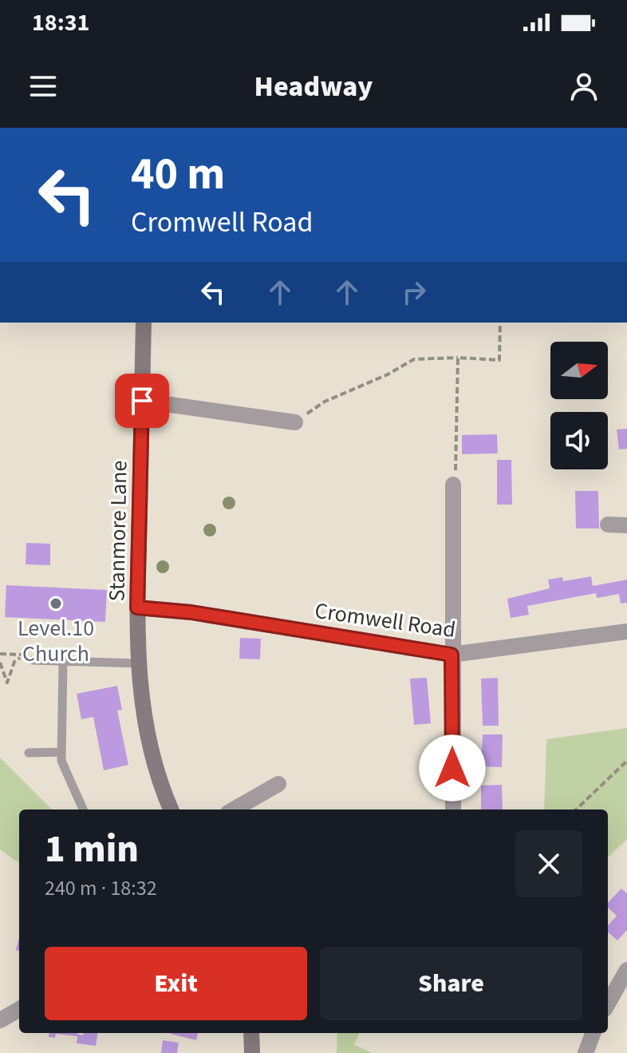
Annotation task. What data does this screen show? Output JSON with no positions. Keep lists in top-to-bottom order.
{
  "streets": {
    "street": ["Stanmore Lane", "Cromwell Road"]
  },
  "crossings": [
    ["Stanmore Lane", "Cromwell Road"]
  ],
  "places": ["Level.10 Church"],
  "north": "right",
  "page": {
    "status": "18:31",
    "header": "Headway",
    "turn": ["40 m", "Cromwell Road"],
    "heading": ["1 min", "240 m · 18:32"],
    "buttons": ["Exit", "Share"]
  }
}
